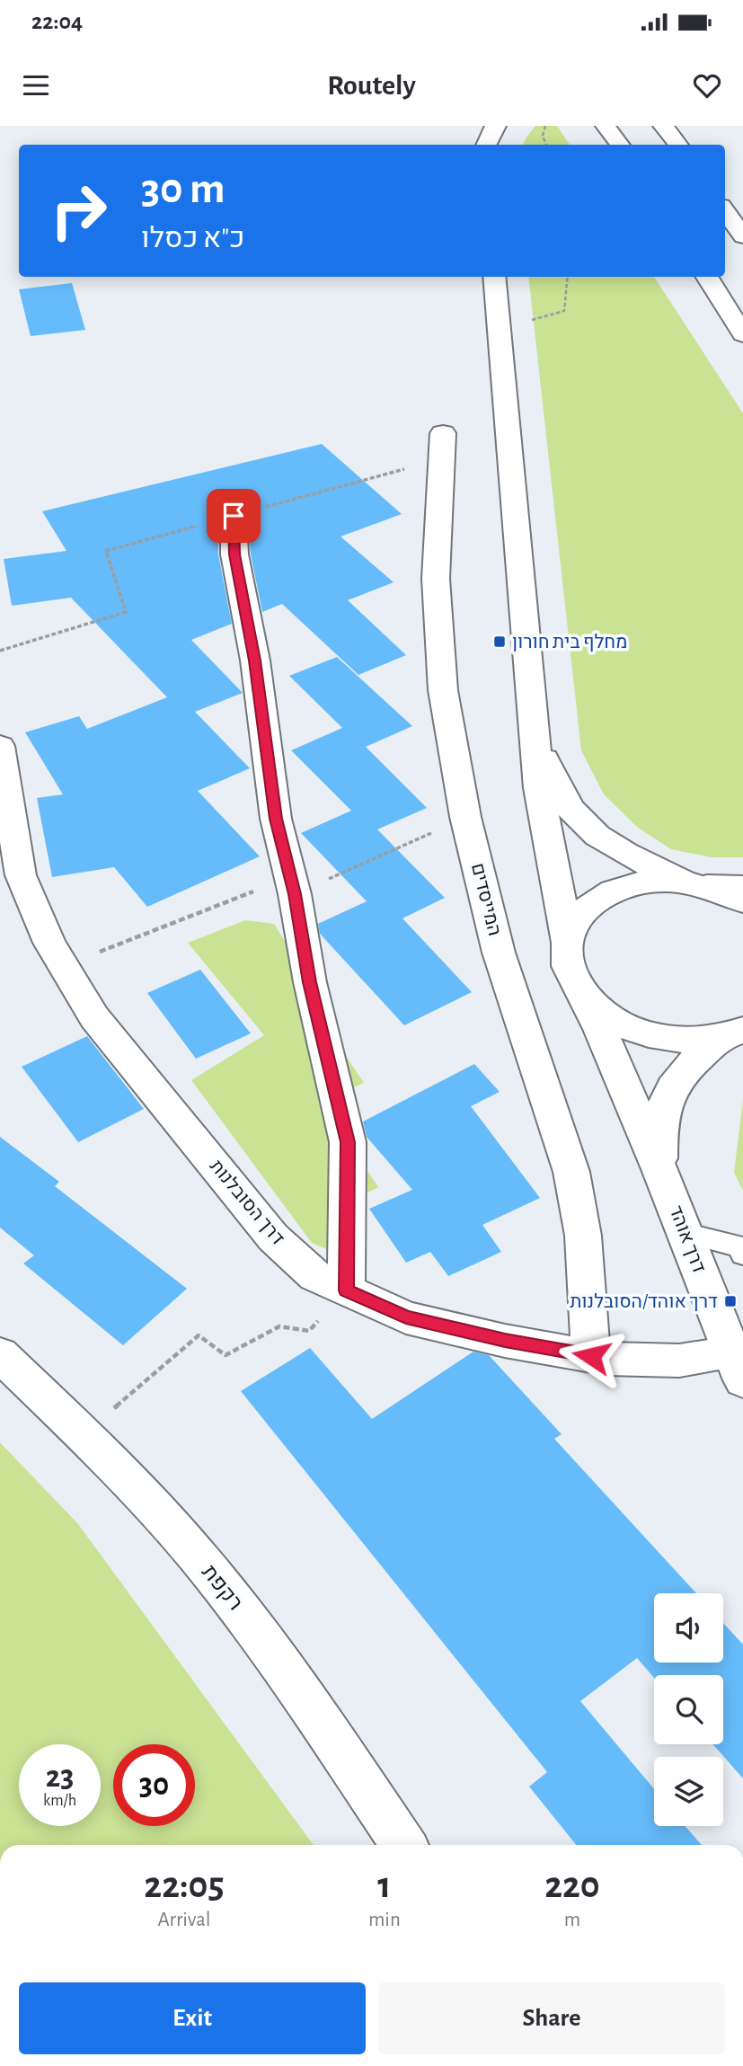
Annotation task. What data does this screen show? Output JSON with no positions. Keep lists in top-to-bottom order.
{
  "streets": {
    "main road": [
      "המייסדים",
      "דרך הסובלנות",
      "דרך אוהד",
      "רקפת"
    ]
  },
  "crossings": [
    ["המייסדים", "דרך הסובלנות"],
    ["דרך הסובלנות", "דרך אוהד"]
  ],
  "places": {
    "transit": ["מחלף בית חורון", "דרך אוהד/הסובלנות"]
  },
  "page": {
    "status": "22:04",
    "header": "Routely",
    "turn": ["30 m", "כ\"א כסלו"],
    "speed": "23 km/h",
    "limit": "30",
    "eta": [
      "22:05",
      "Arrival",
      "1",
      "min",
      "220",
      "m"
    ],
    "buttons": ["Exit", "Share"]
  }
}
